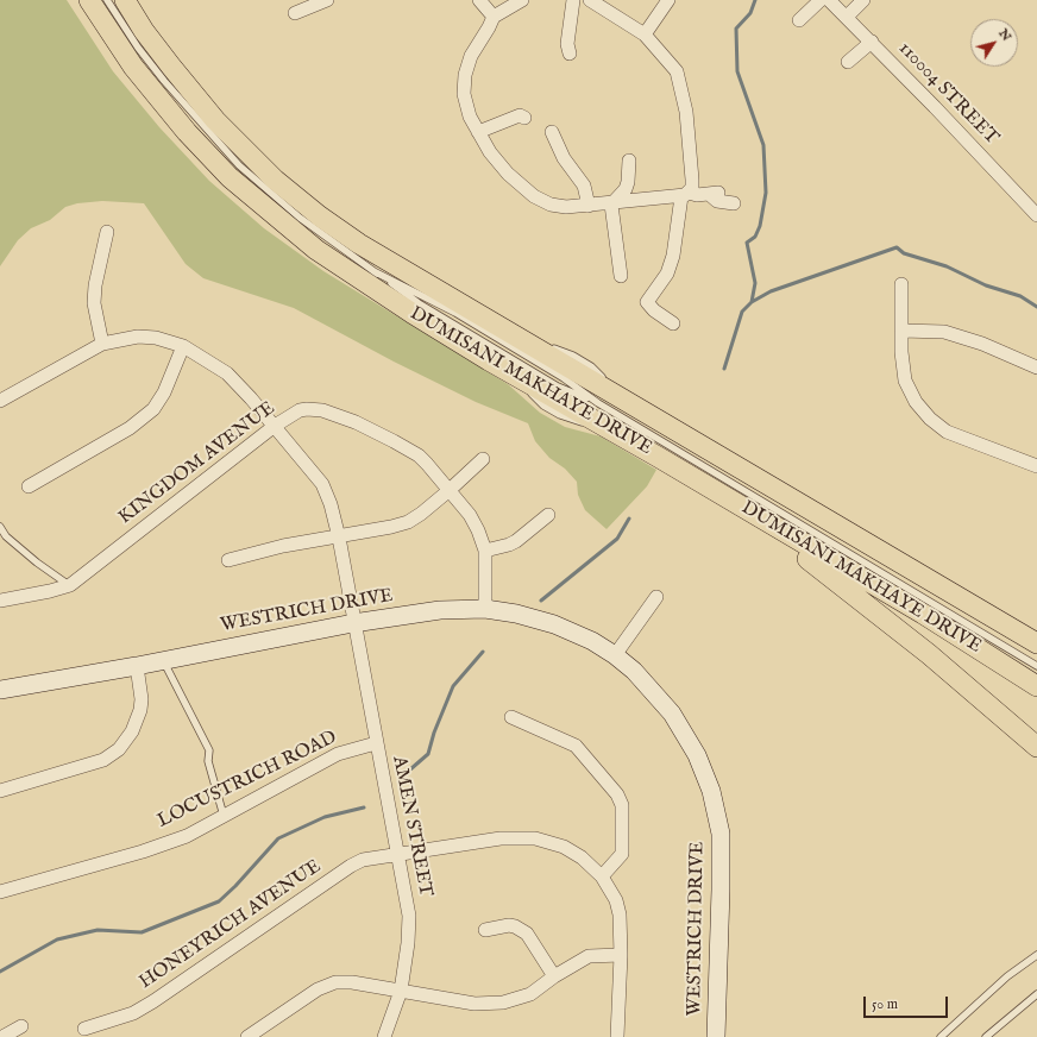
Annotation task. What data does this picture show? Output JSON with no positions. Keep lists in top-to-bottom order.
{
  "streets": {
    "main road": ["DUMISANI MAKHAYE DRIVE"],
    "street": [
      "110004 STREET",
      "KINGDOM AVENUE",
      "WESTRICH DRIVE",
      "LOCUSTRICH ROAD",
      "AMEN STREET",
      "HONEYRICH AVENUE"
    ]
  },
  "crossings": [
    ["KINGDOM AVENUE", "WESTRICH DRIVE"],
    ["KINGDOM AVENUE", "AMEN STREET"],
    ["WESTRICH DRIVE", "AMEN STREET"],
    ["LOCUSTRICH ROAD", "AMEN STREET"],
    ["AMEN STREET", "HONEYRICH AVENUE"]
  ],
  "scale_bar": "50 m",
  "north": "top right"
}
